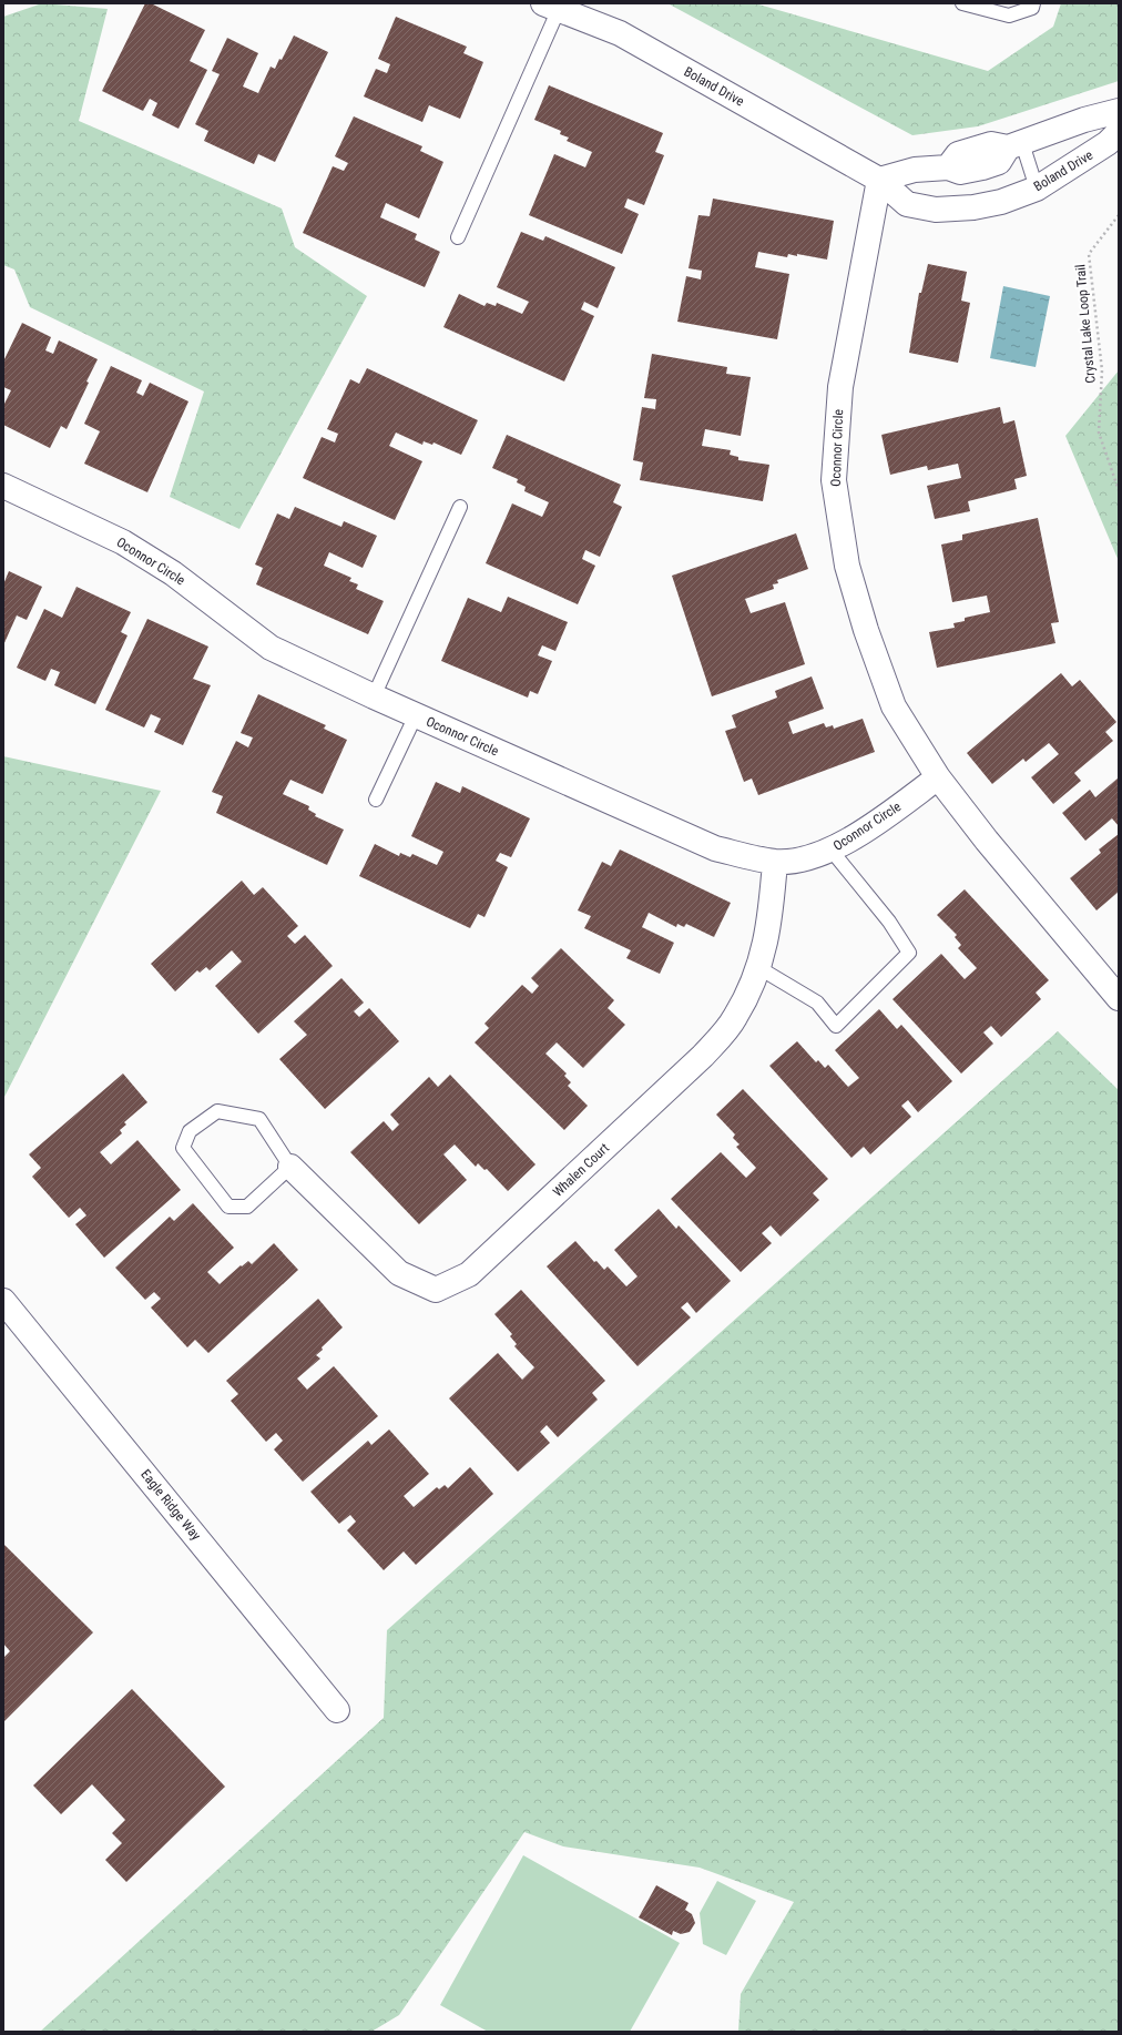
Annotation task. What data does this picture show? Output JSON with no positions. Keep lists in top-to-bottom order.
{
  "streets": {
    "street": [
      "Boland Drive",
      "Oconnor Circle",
      "Whalen Court",
      "Eagle Ridge Way"
    ],
    "path": ["Crystal Lake Loop Trail"]
  },
  "crossings": [
    ["Boland Drive", "Oconnor Circle"],
    ["Oconnor Circle", "Whalen Court"]
  ]
}
